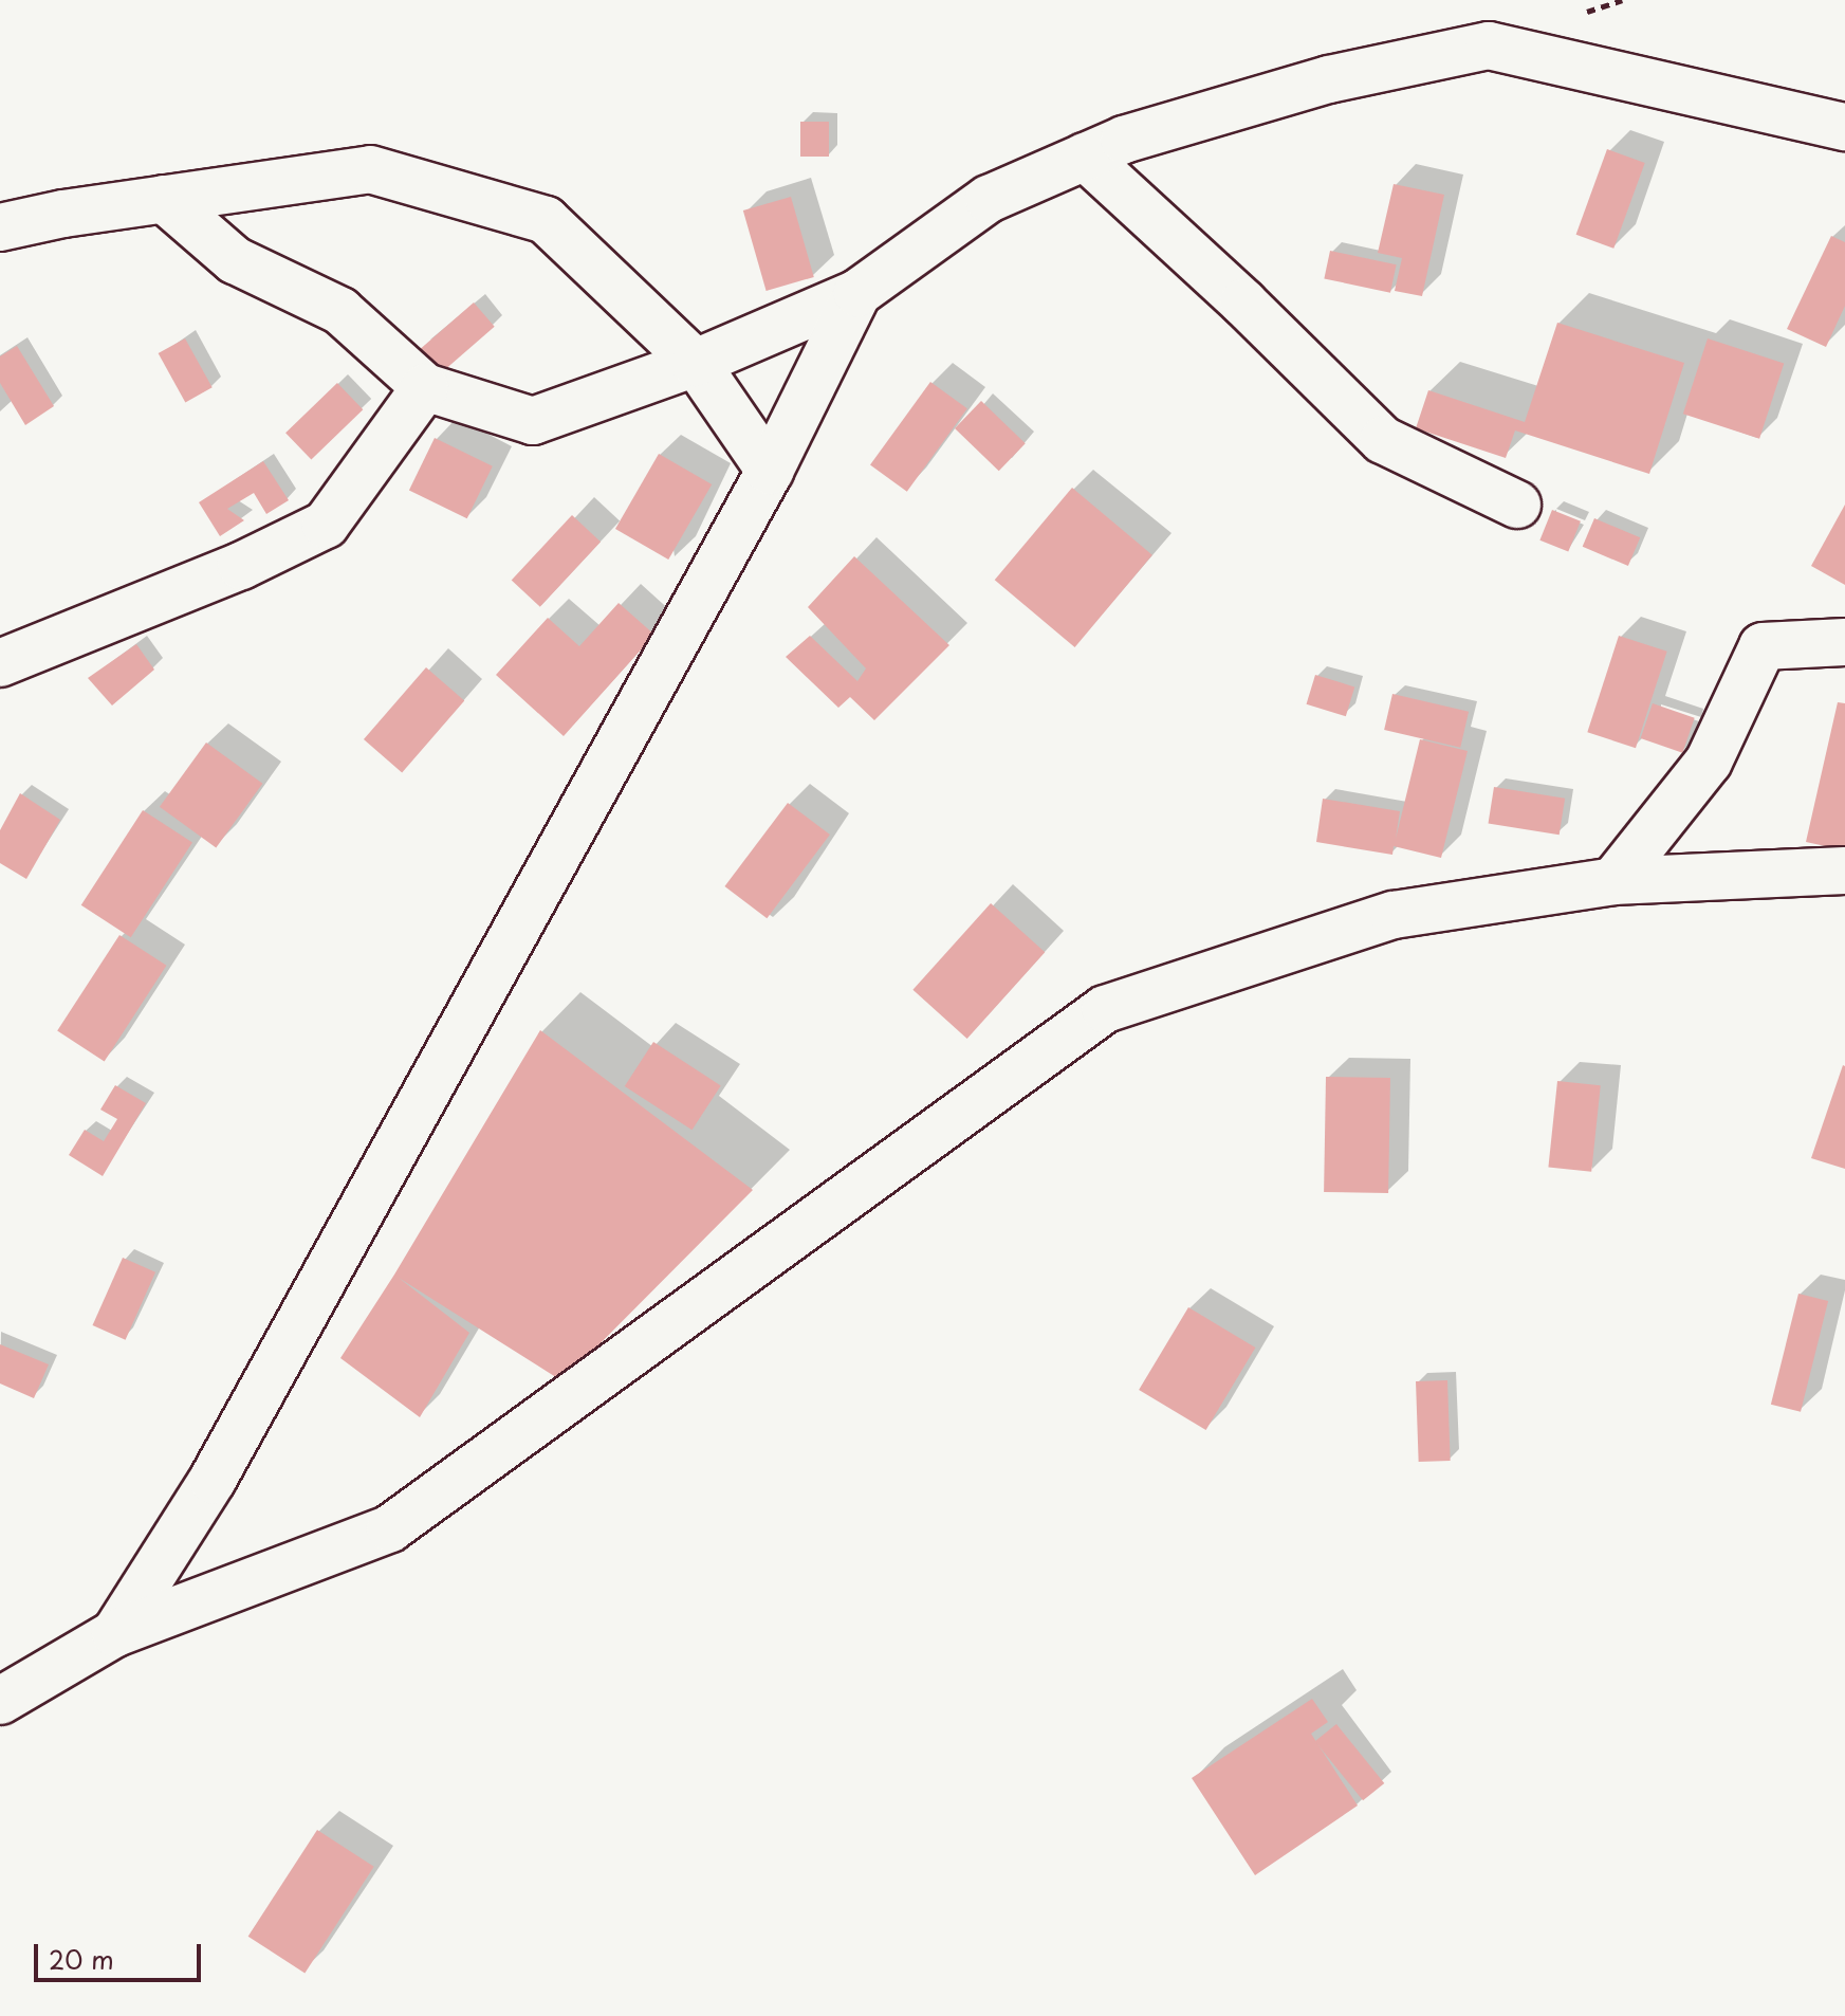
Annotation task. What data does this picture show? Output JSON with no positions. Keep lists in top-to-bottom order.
{
  "scale_bar": "20 m"
}
